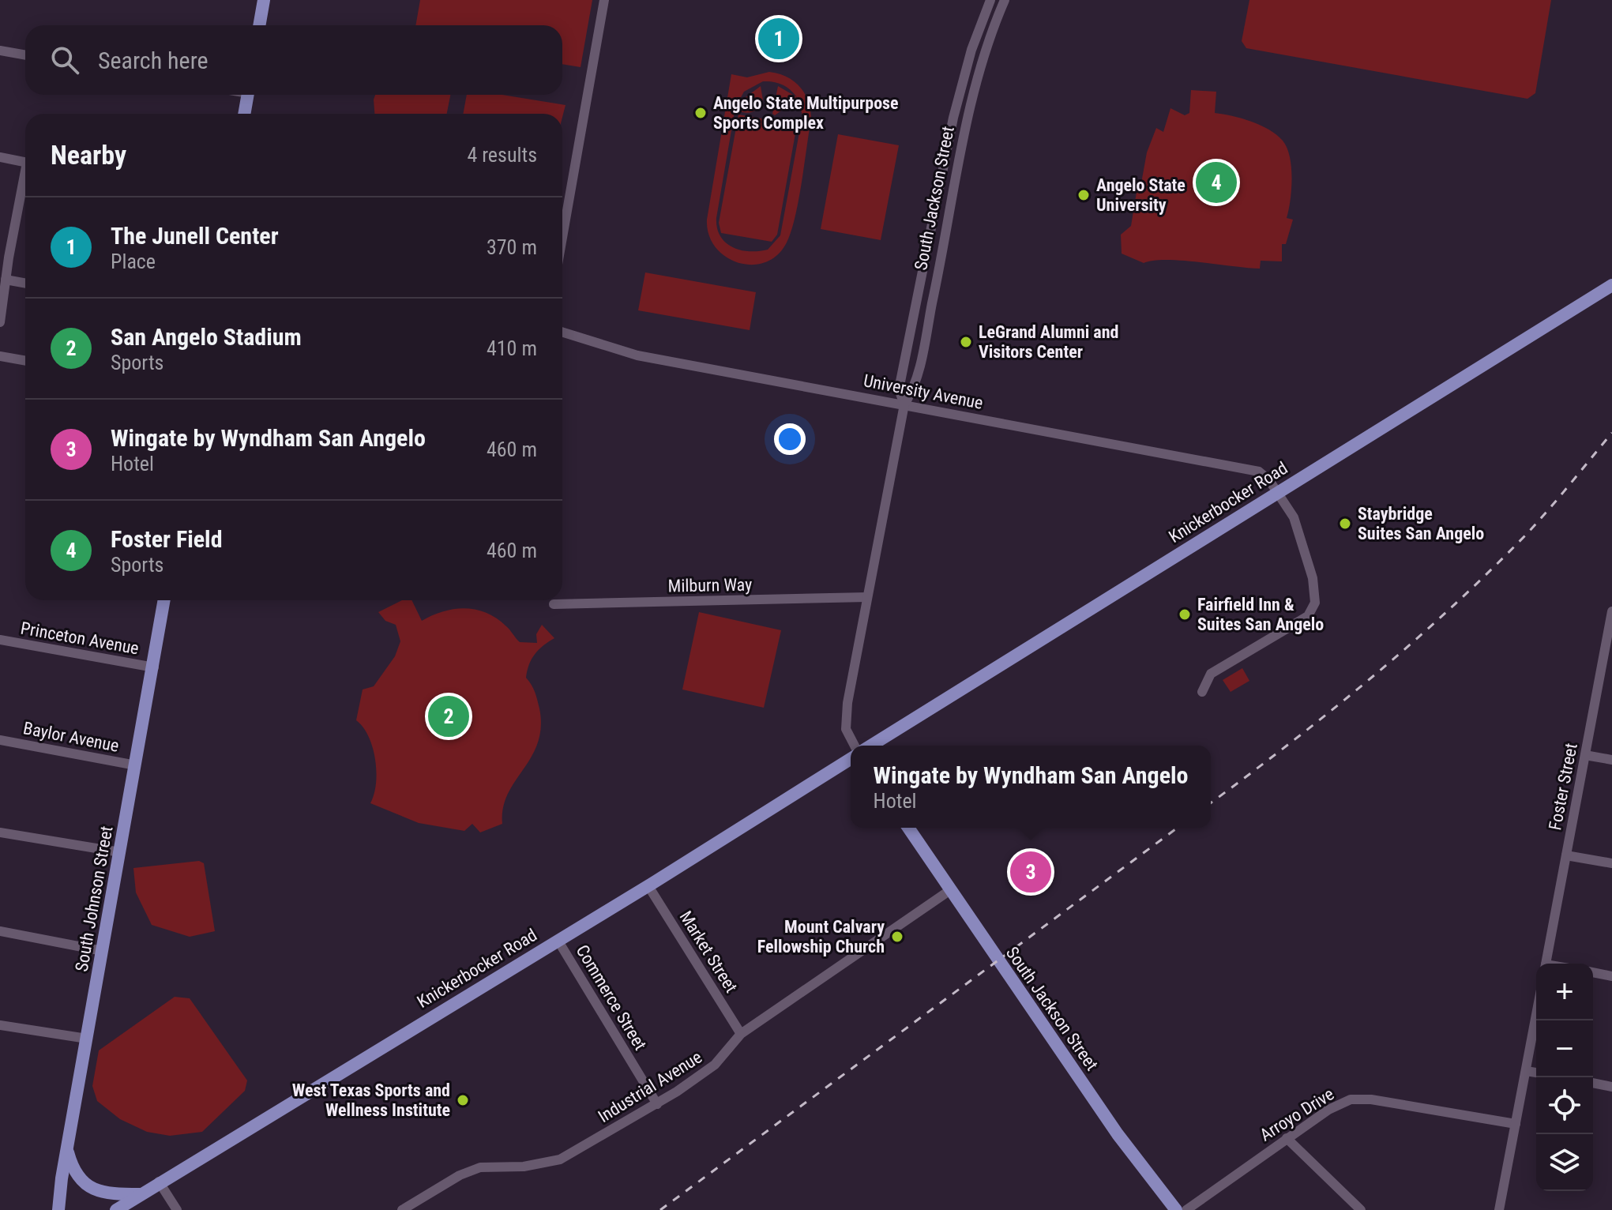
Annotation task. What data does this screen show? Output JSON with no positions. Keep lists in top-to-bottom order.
{
  "streets": {
    "main road": ["South Jackson Street", "Knickerbocker Road", "South Johnson Street"],
    "street": [
      "University Avenue",
      "Milburn Way",
      "Princeton Avenue",
      "Baylor Avenue",
      "Foster Street",
      "Market Street",
      "Commerce Street",
      "Industrial Avenue",
      "Arroyo Drive"
    ]
  },
  "crossings": [
    ["South Jackson Street", "University Avenue"],
    ["South Jackson Street", "Milburn Way"],
    ["South Jackson Street", "Industrial Avenue"],
    ["University Avenue", "Knickerbocker Road"],
    ["Knickerbocker Road", "Market Street"],
    ["Knickerbocker Road", "Commerce Street"],
    ["Princeton Avenue", "South Johnson Street"],
    ["Baylor Avenue", "South Johnson Street"],
    ["Market Street", "Industrial Avenue"],
    ["Commerce Street", "Industrial Avenue"]
  ],
  "places": [
    "Angelo State Multipurpose Sports Complex",
    "Angelo State University",
    "LeGrand Alumni and Visitors Center",
    "Staybridge Suites San Angelo",
    "Fairfield Inn & Suites San Angelo",
    "Mount Calvary Fellowship Church",
    "West Texas Sports and Wellness Institute"
  ],
  "page": {
    "pins": [
      "1",
      "4",
      "2",
      "3"
    ],
    "search": "Search here",
    "heading": ["Nearby", "4 results"],
    "list": [
      {
        "mark": "1",
        "name": "The Junell Center",
        "note": "Place",
        "value": "370 m"
      },
      {
        "mark": "2",
        "name": "San Angelo Stadium",
        "note": "Sports",
        "value": "410 m"
      },
      {
        "mark": "3",
        "name": "Wingate by Wyndham San Angelo",
        "note": "Hotel",
        "value": "460 m"
      },
      {
        "mark": "4",
        "name": "Foster Field",
        "note": "Sports",
        "value": "460 m"
      }
    ],
    "popup": ["Wingate by Wyndham San Angelo", "Hotel"],
    "map_buttons": ["+", "−"]
  }
}
